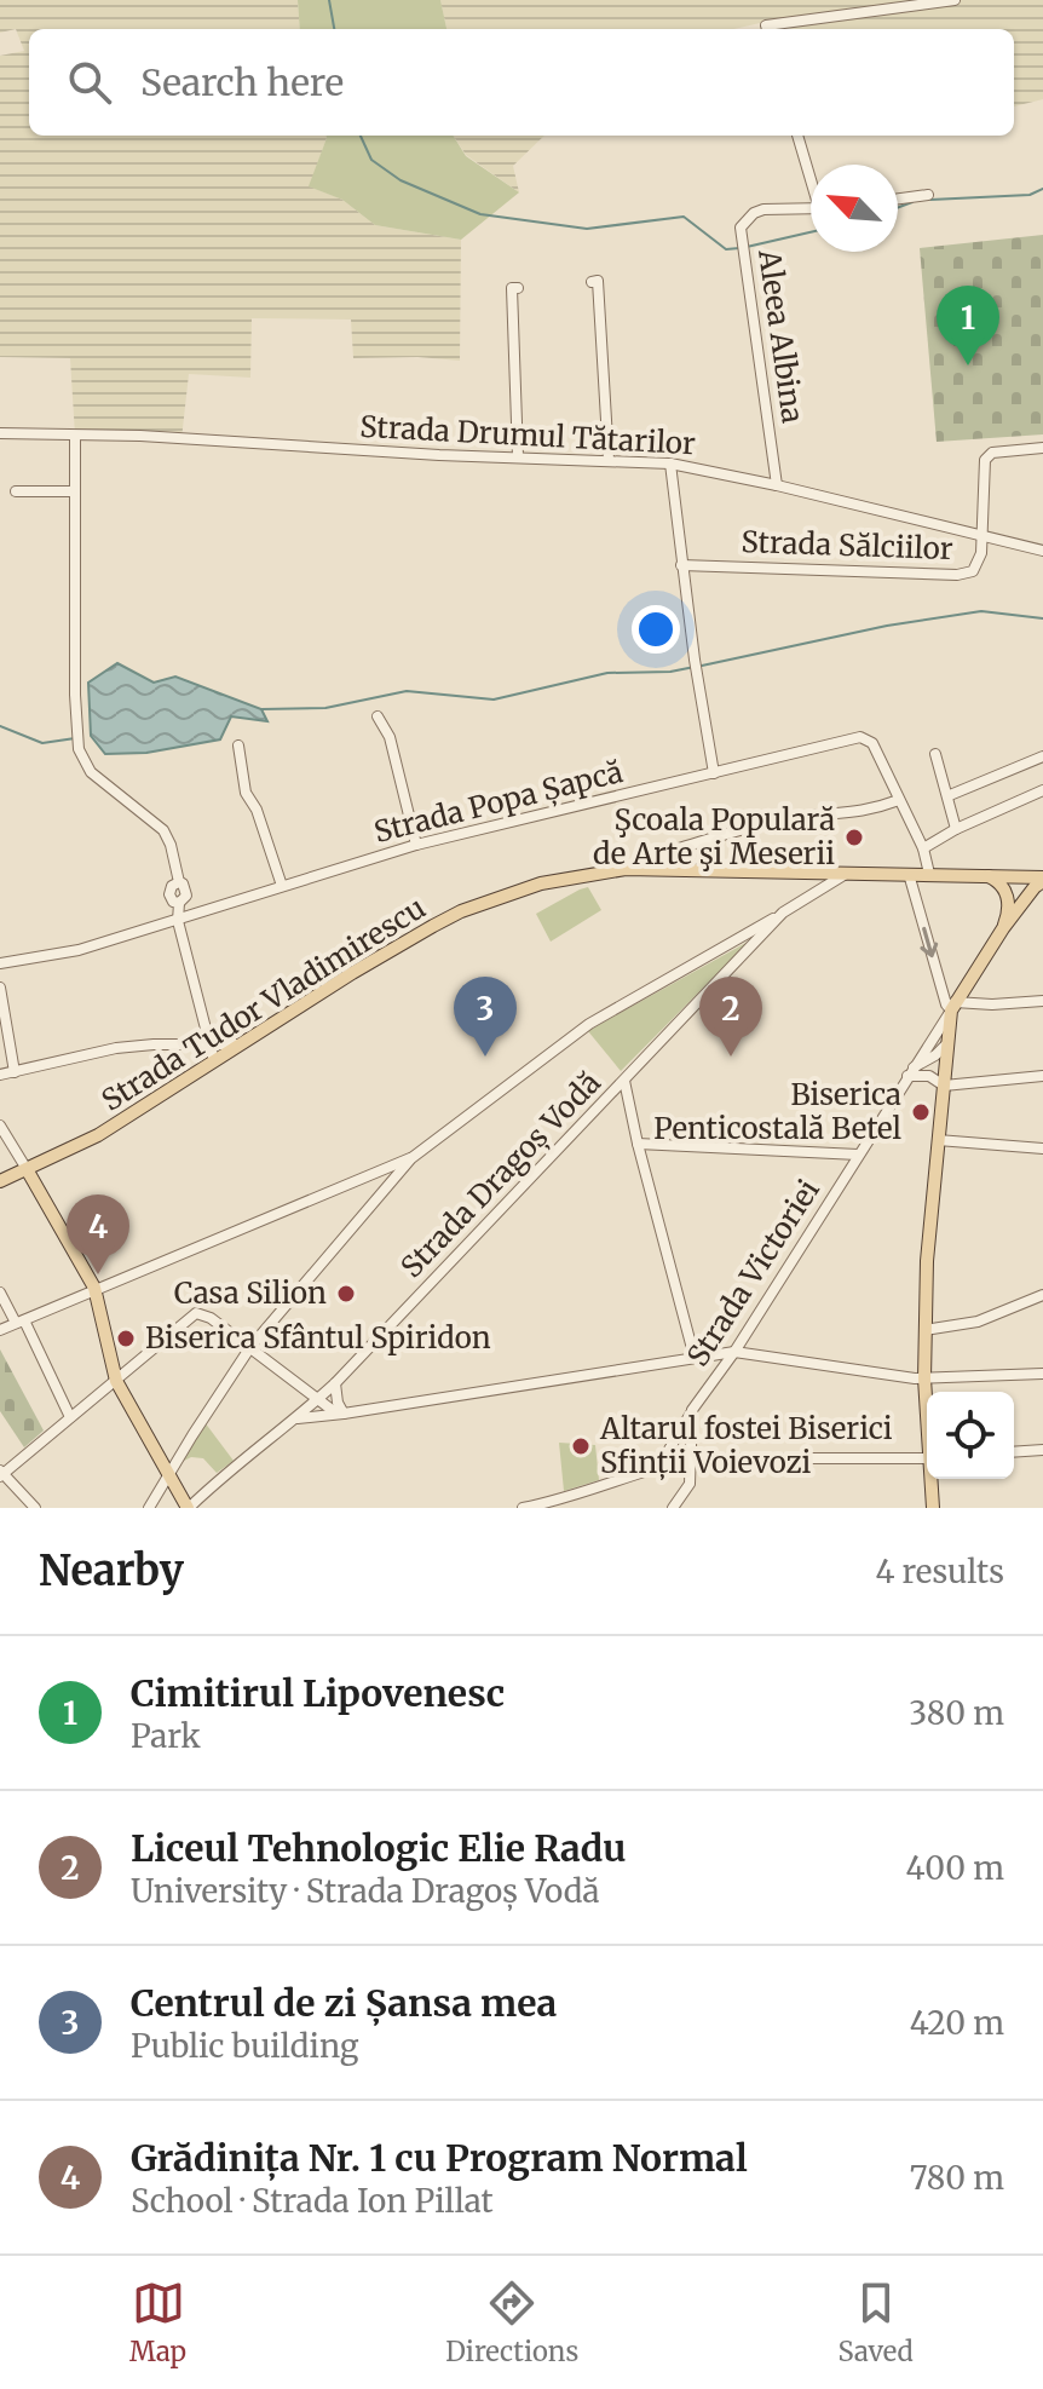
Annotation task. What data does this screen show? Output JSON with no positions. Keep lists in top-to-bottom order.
{
  "streets": {
    "main road": ["Strada Tudor Vladimirescu", "Strada Victoriei"],
    "street": [
      "Aleea Albina",
      "Strada Drumul Tătarilor",
      "Strada Sălciilor",
      "Strada Popa Șapcă",
      "Strada Dragoș Vodă"
    ]
  },
  "crossings": [
    ["Aleea Albina", "Strada Drumul Tătarilor"],
    ["Strada Drumul Tătarilor", "Strada Sălciilor"],
    ["Strada Popa Șapcă", "Strada Tudor Vladimirescu"],
    ["Strada Tudor Vladimirescu", "Strada Dragoș Vodă"],
    ["Strada Tudor Vladimirescu", "Strada Victoriei"]
  ],
  "places": [
    "Şcoala Populară de Arte şi Meserii",
    "Biserica Penticostală Betel",
    "Casa Silion",
    "Biserica Sfântul Spiridon",
    "Altarul fostei Biserici Sfinții Voievozi"
  ],
  "north": "top left",
  "page": {
    "search": "Search here",
    "pins": [
      "1",
      "2",
      "3",
      "4"
    ],
    "heading": ["Nearby", "4 results"],
    "list": [
      {
        "mark": "1",
        "name": "Cimitirul Lipovenesc",
        "note": "Park",
        "value": "380 m"
      },
      {
        "mark": "2",
        "name": "Liceul Tehnologic Elie Radu",
        "note": "University · Strada Dragoș Vodă",
        "value": "400 m"
      },
      {
        "mark": "3",
        "name": "Centrul de zi Șansa mea",
        "note": "Public building",
        "value": "420 m"
      },
      {
        "mark": "4",
        "name": "Grădinița Nr. 1 cu Program Normal",
        "note": "School · Strada Ion Pillat",
        "value": "780 m"
      }
    ],
    "nav": ["Map", "Directions", "Saved"]
  }
}
